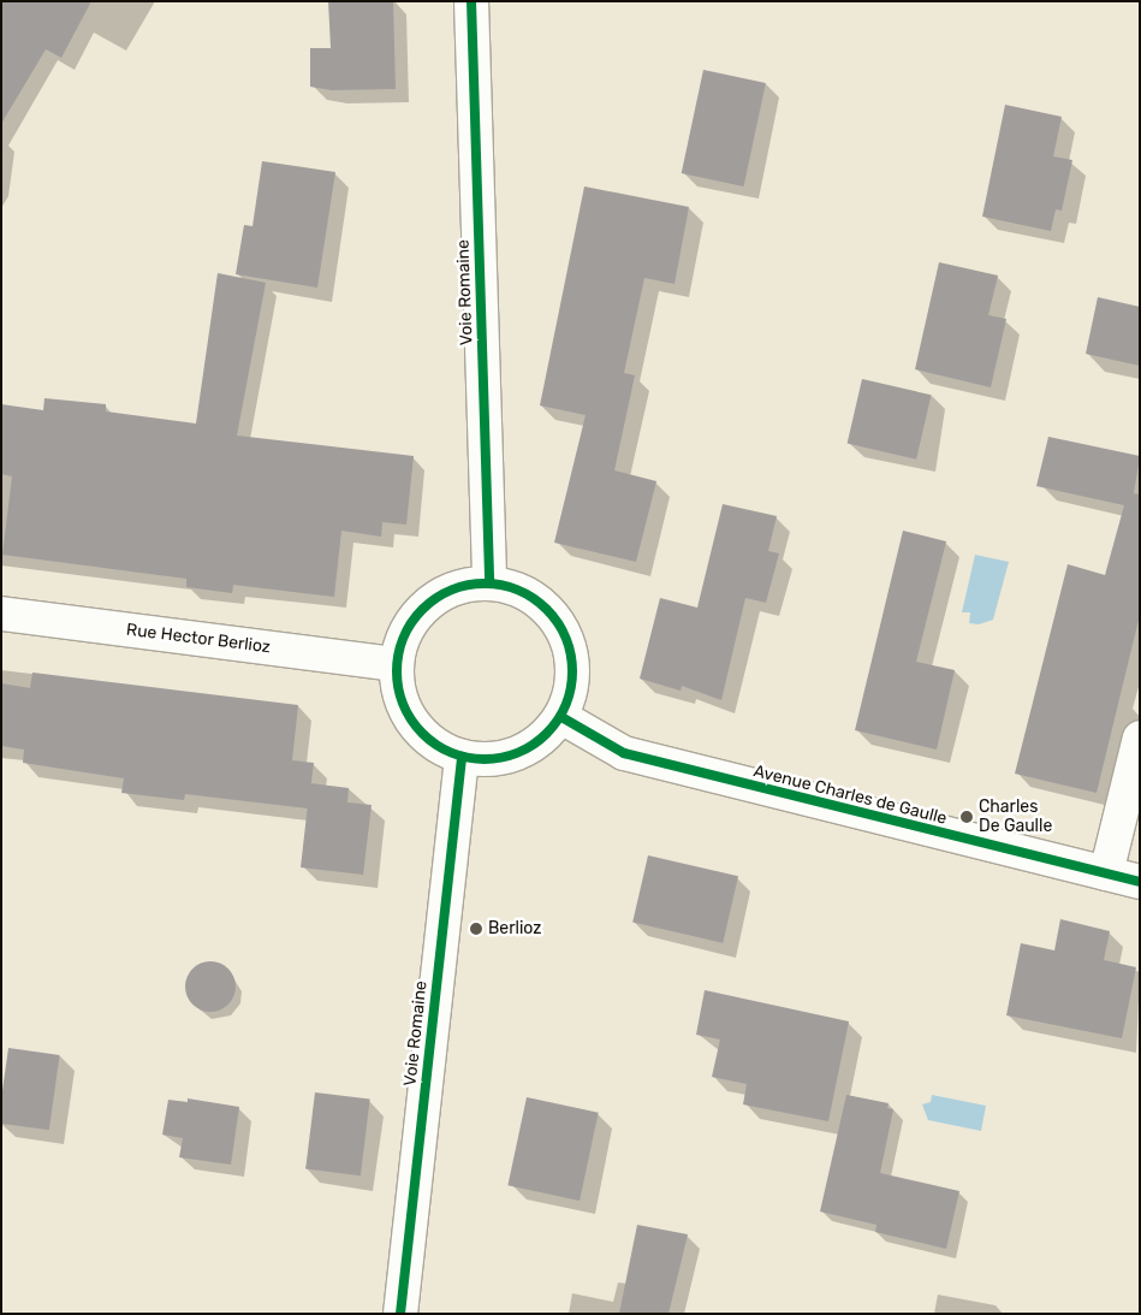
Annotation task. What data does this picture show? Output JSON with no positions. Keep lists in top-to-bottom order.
{
  "streets": {
    "street": ["Voie Romaine", "Rue Hector Berlioz", "Avenue Charles de Gaulle"]
  },
  "crossings": [
    ["Voie Romaine", "Rue Hector Berlioz"],
    ["Voie Romaine", "Avenue Charles de Gaulle"],
    ["Rue Hector Berlioz", "Avenue Charles de Gaulle"]
  ],
  "places": ["Charles De Gaulle", "Berlioz"]
}
